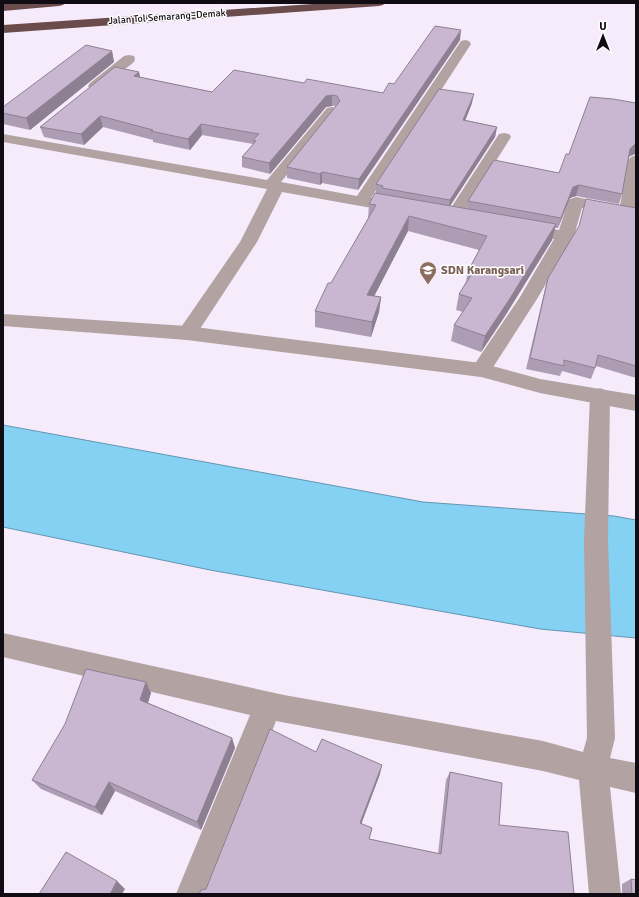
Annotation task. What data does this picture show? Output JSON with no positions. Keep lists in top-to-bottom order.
{
  "streets": {
    "highway": ["Jalan Tol Semarang–Demak"]
  },
  "places": {
    "school or university": ["SDN Karangsari"]
  },
  "north": "top"
}
